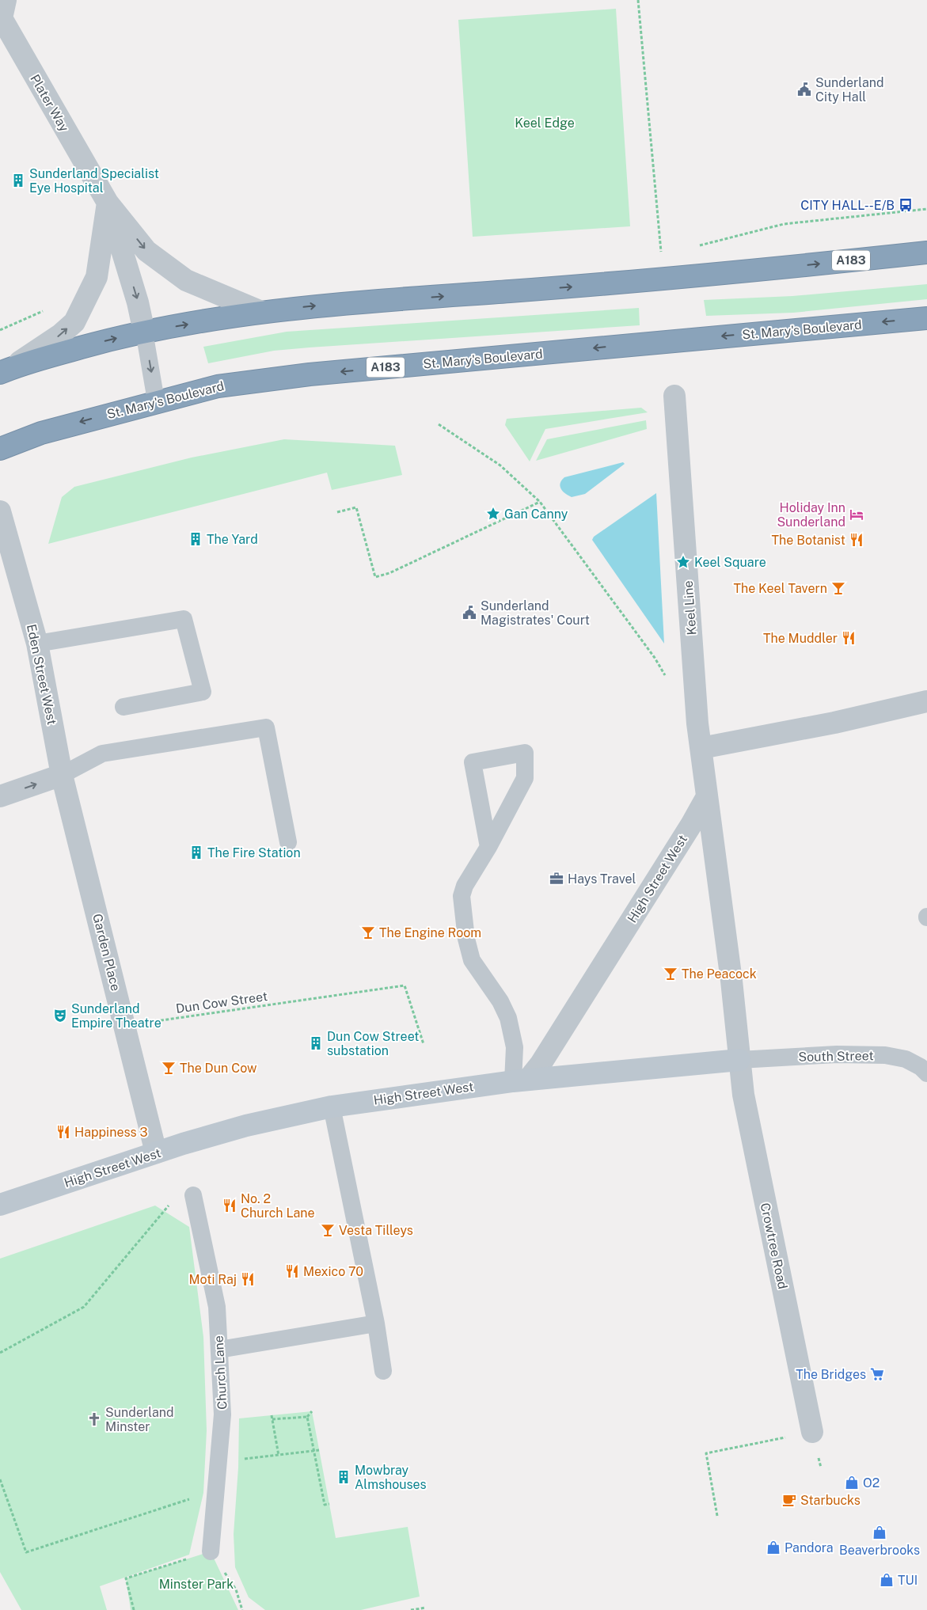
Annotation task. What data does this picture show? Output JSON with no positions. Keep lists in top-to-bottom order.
{
  "streets": {
    "highway": ["A183", "St. Mary's Boulevard"],
    "street": [
      "Plater Way",
      "Keel Line",
      "Eden Street West",
      "High Street West",
      "Garden Place",
      "Crowtree Road"
    ],
    "lane": ["South Street", "Church Lane"],
    "path": ["Dun Cow Street"]
  },
  "crossings": [
    ["Keel Line", "High Street West"],
    ["Keel Line", "Crowtree Road"],
    ["Eden Street West", "Garden Place"],
    ["High Street West", "Garden Place"],
    ["High Street West", "Crowtree Road"],
    ["Garden Place", "Dun Cow Street"],
    ["South Street", "Crowtree Road"]
  ],
  "parks": ["Keel Edge", "Minster Park"],
  "places": {
    "public building": ["Sunderland City Hall", "Sunderland Magistrates' Court"],
    "building": [
      "Sunderland Specialist Eye Hospital",
      "The Yard",
      "The Fire Station",
      "Dun Cow Street substation",
      "Mowbray Almshouses"
    ],
    "bus stop": ["CITY HALL--E/B"],
    "place": ["Gan Canny", "Keel Square"],
    "hotel": ["Holiday Inn Sunderland"],
    "restaurant": [
      "The Botanist",
      "The Muddler",
      "Happiness 3",
      "No. 2 Church Lane",
      "Mexico 70",
      "Moti Raj"
    ],
    "bar": [
      "The Keel Tavern",
      "The Engine Room",
      "The Peacock",
      "The Dun Cow",
      "Vesta Tilleys"
    ],
    "office": ["Hays Travel"],
    "theatre": ["Sunderland Empire Theatre"],
    "supermarket": ["The Bridges"],
    "church": ["Sunderland Minster"],
    "shop": [
      "O2",
      "Beaverbrooks",
      "Pandora",
      "TUI"
    ],
    "cafe": ["Starbucks"]
  }
}
